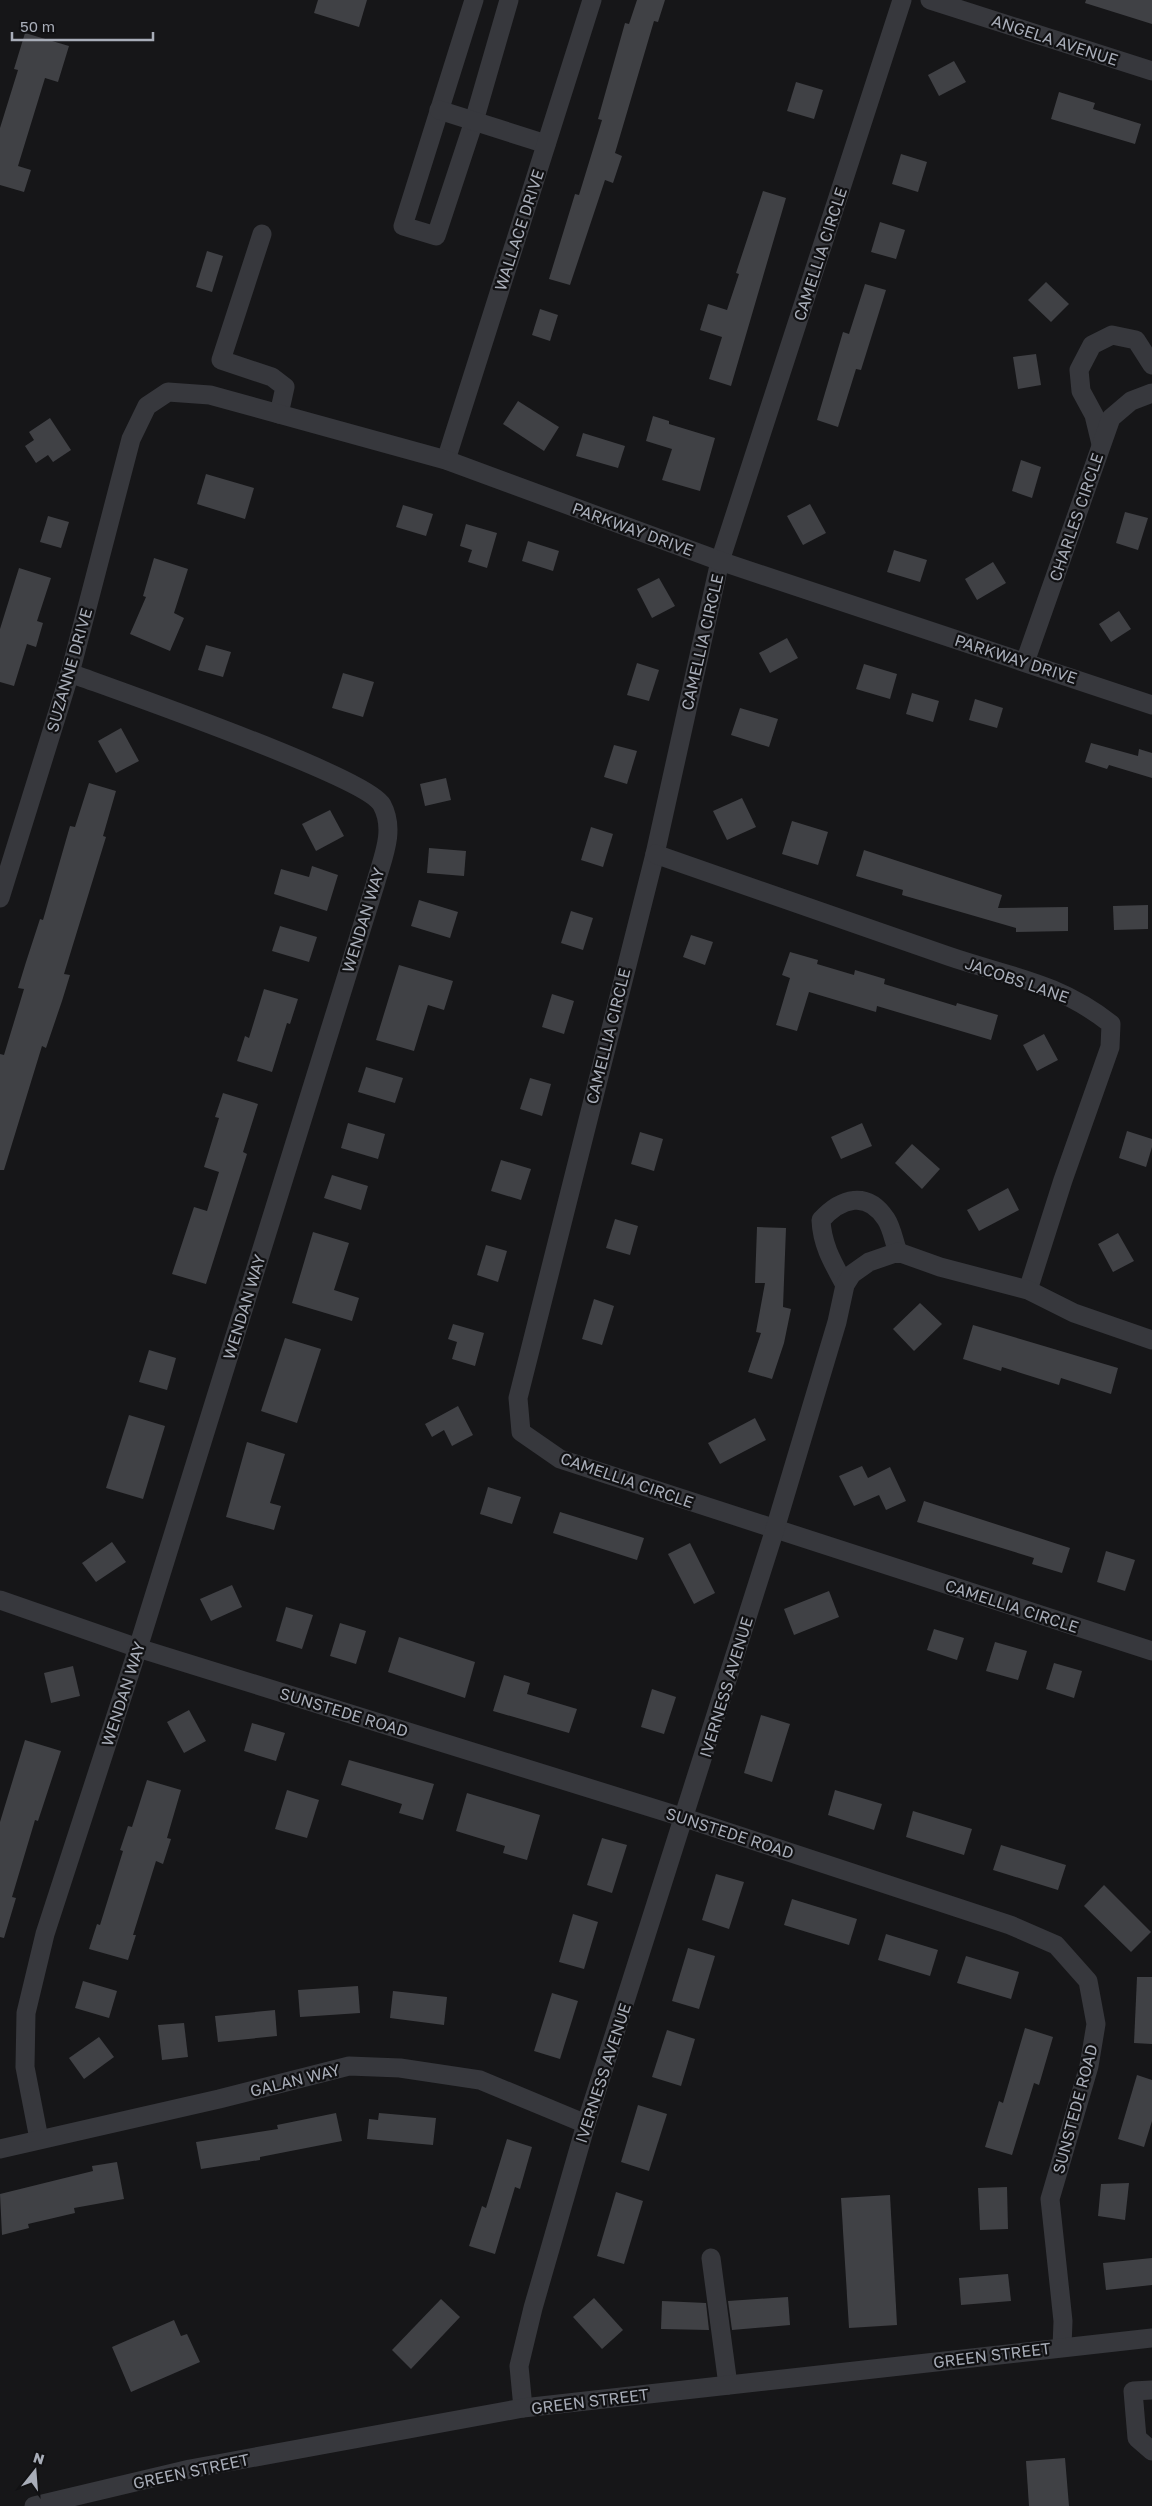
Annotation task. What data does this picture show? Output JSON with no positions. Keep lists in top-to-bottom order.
{
  "streets": {
    "street": [
      "ANGELA AVENUE",
      "WALLACE DRIVE",
      "CAMELLIA CIRCLE",
      "CHARLES CIRCLE",
      "PARKWAY DRIVE",
      "SUZANNE DRIVE",
      "WENDAN WAY",
      "JACOBS LANE",
      "IVERNESS AVENUE",
      "SUNSTEDE ROAD",
      "GALAN WAY",
      "GREEN STREET"
    ]
  },
  "crossings": [
    ["WALLACE DRIVE", "PARKWAY DRIVE"],
    ["CAMELLIA CIRCLE", "PARKWAY DRIVE"],
    ["CAMELLIA CIRCLE", "JACOBS LANE"],
    ["CAMELLIA CIRCLE", "IVERNESS AVENUE"],
    ["CHARLES CIRCLE", "PARKWAY DRIVE"],
    ["PARKWAY DRIVE", "SUZANNE DRIVE"],
    ["SUZANNE DRIVE", "WENDAN WAY"],
    ["WENDAN WAY", "SUNSTEDE ROAD"],
    ["WENDAN WAY", "GALAN WAY"],
    ["IVERNESS AVENUE", "SUNSTEDE ROAD"],
    ["IVERNESS AVENUE", "GALAN WAY"],
    ["IVERNESS AVENUE", "GREEN STREET"],
    ["SUNSTEDE ROAD", "GREEN STREET"]
  ],
  "scale_bar": "50 m",
  "north": "top"
}
